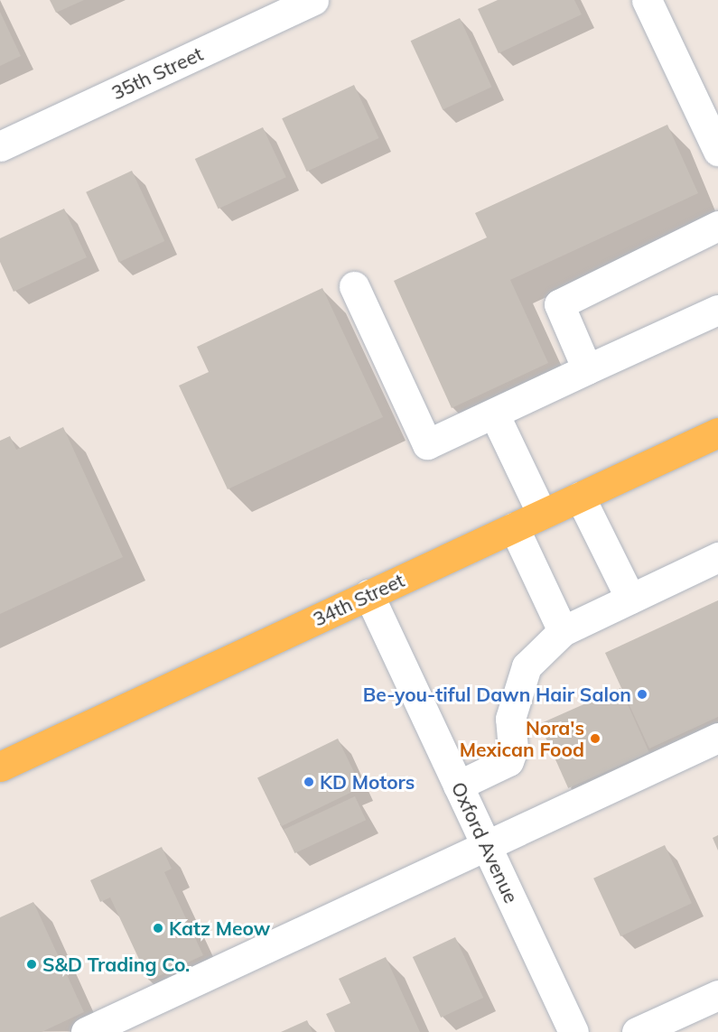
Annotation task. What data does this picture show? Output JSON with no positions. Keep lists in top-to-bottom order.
{
  "streets": {
    "main road": ["34th Street"],
    "street": ["35th Street", "Oxford Avenue"]
  },
  "crossings": [
    ["34th Street", "Oxford Avenue"]
  ],
  "places": [
    "Be-you-tiful Dawn Hair Salon",
    "Nora's Mexican Food",
    "KD Motors",
    "Katz Meow",
    "S&D Trading Co."
  ]
}
